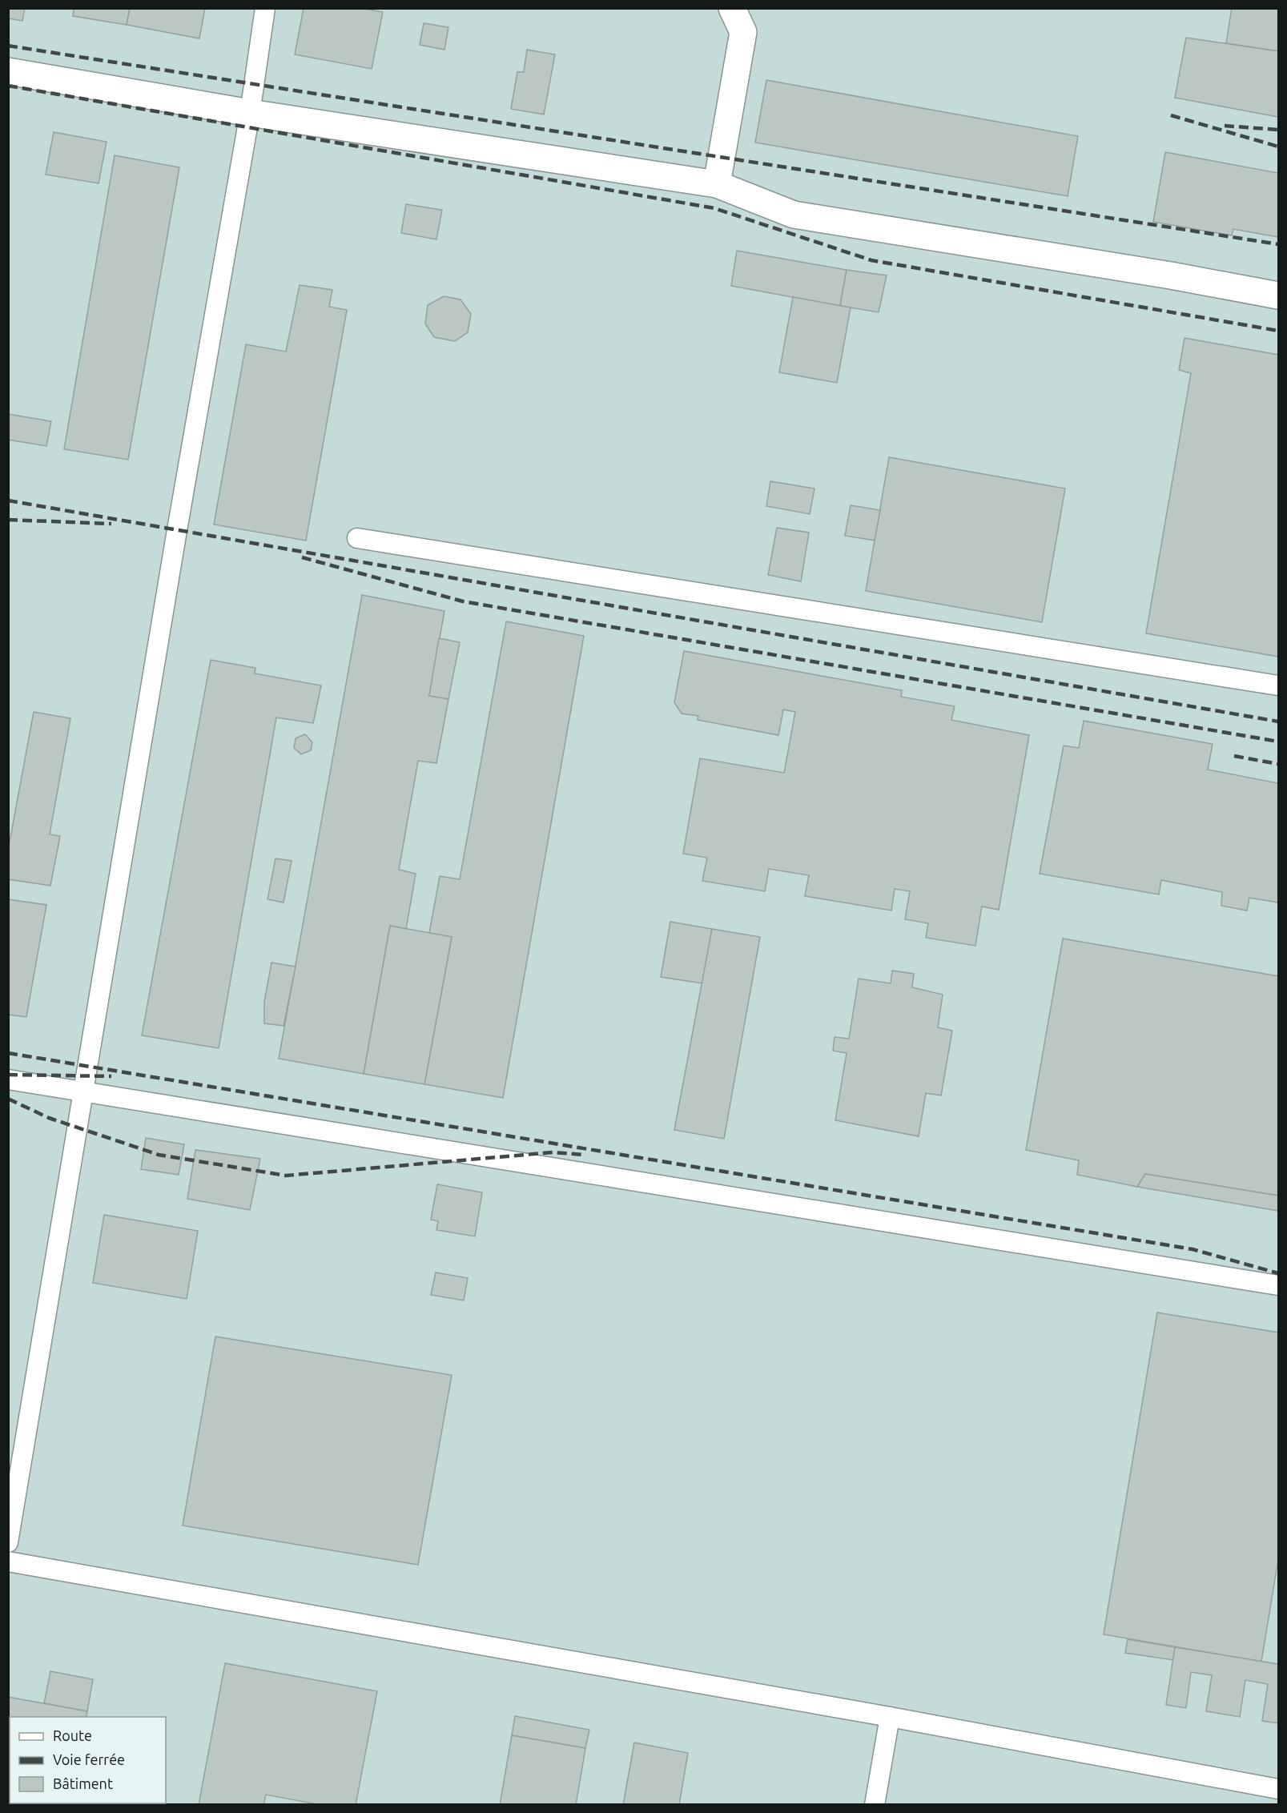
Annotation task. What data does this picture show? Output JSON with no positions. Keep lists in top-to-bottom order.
{
  "legend": ["Route", "Voie ferrée", "Bâtiment"]
}
